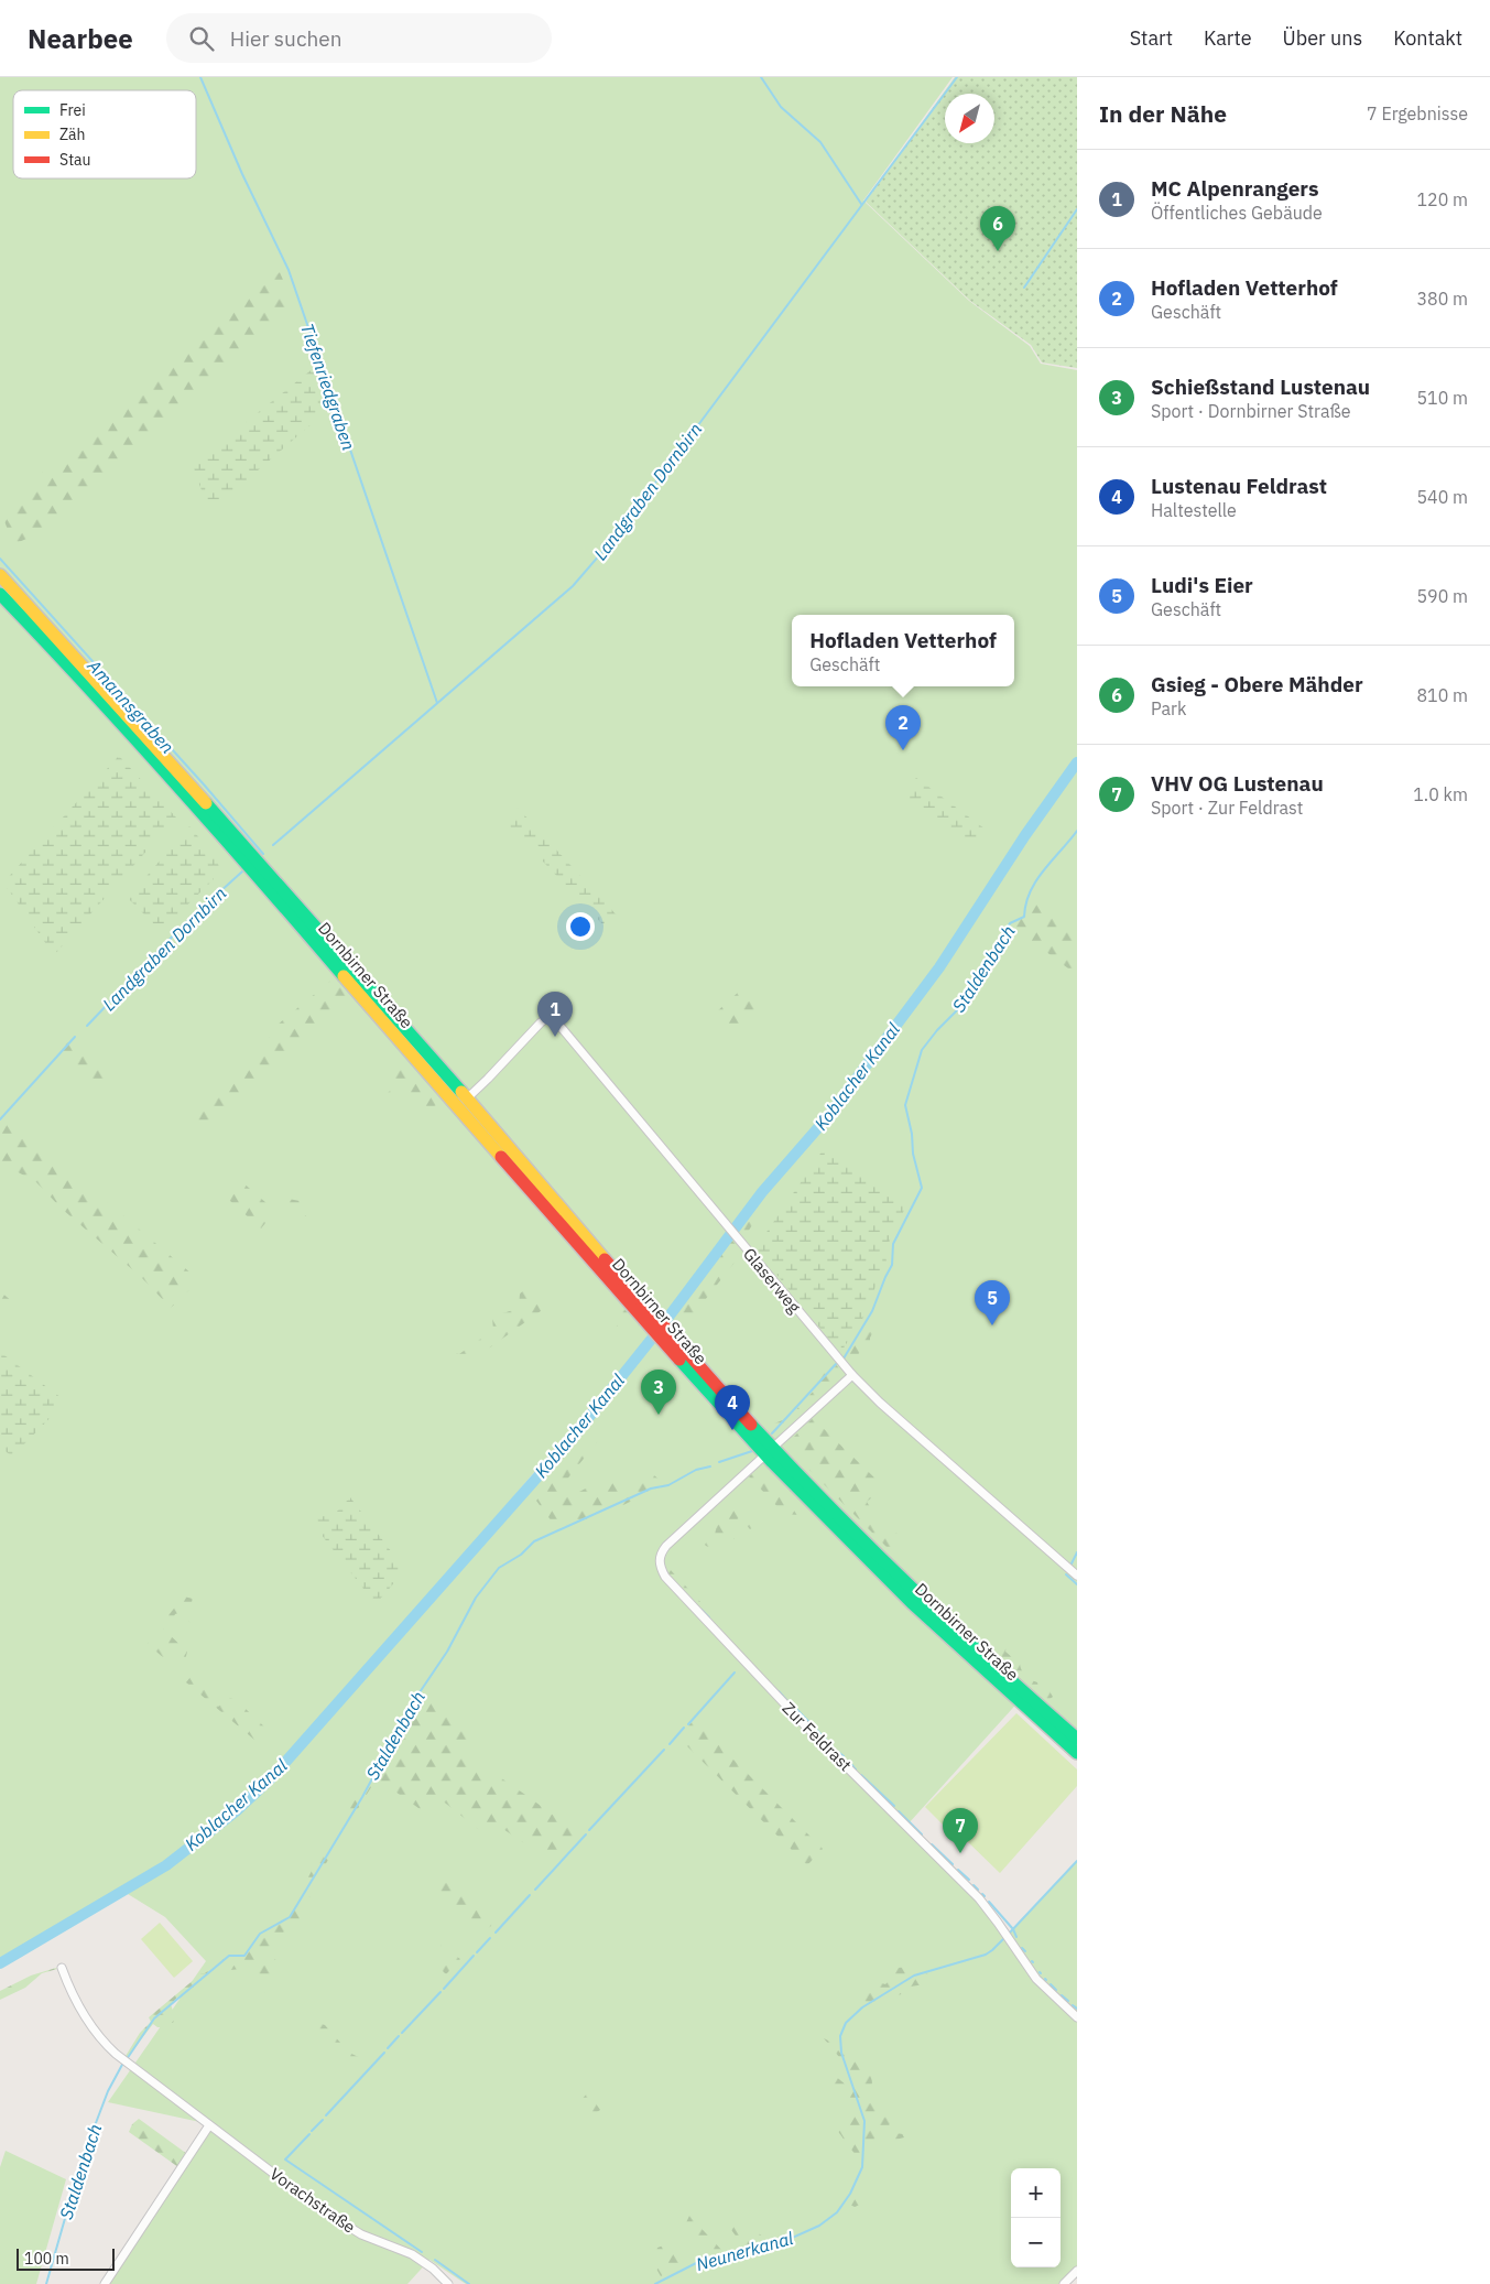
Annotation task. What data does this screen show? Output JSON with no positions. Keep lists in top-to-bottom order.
{
  "streets": {
    "main road": ["Dornbirner Straße"],
    "street": ["Glaserweg", "Zur Feldrast", "Vorachstraße"]
  },
  "crossings": [
    ["Dornbirner Straße", "Glaserweg"]
  ],
  "water": [
    "Tiefenriedgraben",
    "Landgraben Dornbirn",
    "Amannsgraben",
    "Staldenbach",
    "Koblacher Kanal",
    "Neunerkanal"
  ],
  "legend": ["Frei", "Zäh", "Stau"],
  "scale_bar": "100 m",
  "north": "bottom left",
  "page": {
    "header": "Nearbee",
    "search": "Hier suchen",
    "nav": [
      "Start",
      "Karte",
      "Über uns",
      "Kontakt"
    ],
    "heading": ["In der Nähe", "7 Ergebnisse"],
    "list": [
      {
        "mark": "1",
        "name": "MC Alpenrangers",
        "note": "Öffentliches Gebäude",
        "value": "120 m"
      },
      {
        "mark": "2",
        "name": "Hofladen Vetterhof",
        "note": "Geschäft",
        "value": "380 m"
      },
      {
        "mark": "3",
        "name": "Schießstand Lustenau",
        "note": "Sport · Dornbirner Straße",
        "value": "510 m"
      },
      {
        "mark": "4",
        "name": "Lustenau Feldrast",
        "note": "Haltestelle",
        "value": "540 m"
      },
      {
        "mark": "5",
        "name": "Ludi's Eier",
        "note": "Geschäft",
        "value": "590 m"
      },
      {
        "mark": "6",
        "name": "Gsieg - Obere Mähder",
        "note": "Park",
        "value": "810 m"
      },
      {
        "mark": "7",
        "name": "VHV OG Lustenau",
        "note": "Sport · Zur Feldrast",
        "value": "1.0 km"
      }
    ],
    "pins": [
      "6",
      "2",
      "1",
      "5",
      "3",
      "4",
      "7"
    ],
    "popup": ["Hofladen Vetterhof", "Geschäft"],
    "map_buttons": ["+", "−"],
    "scale": "100 m"
  }
}
